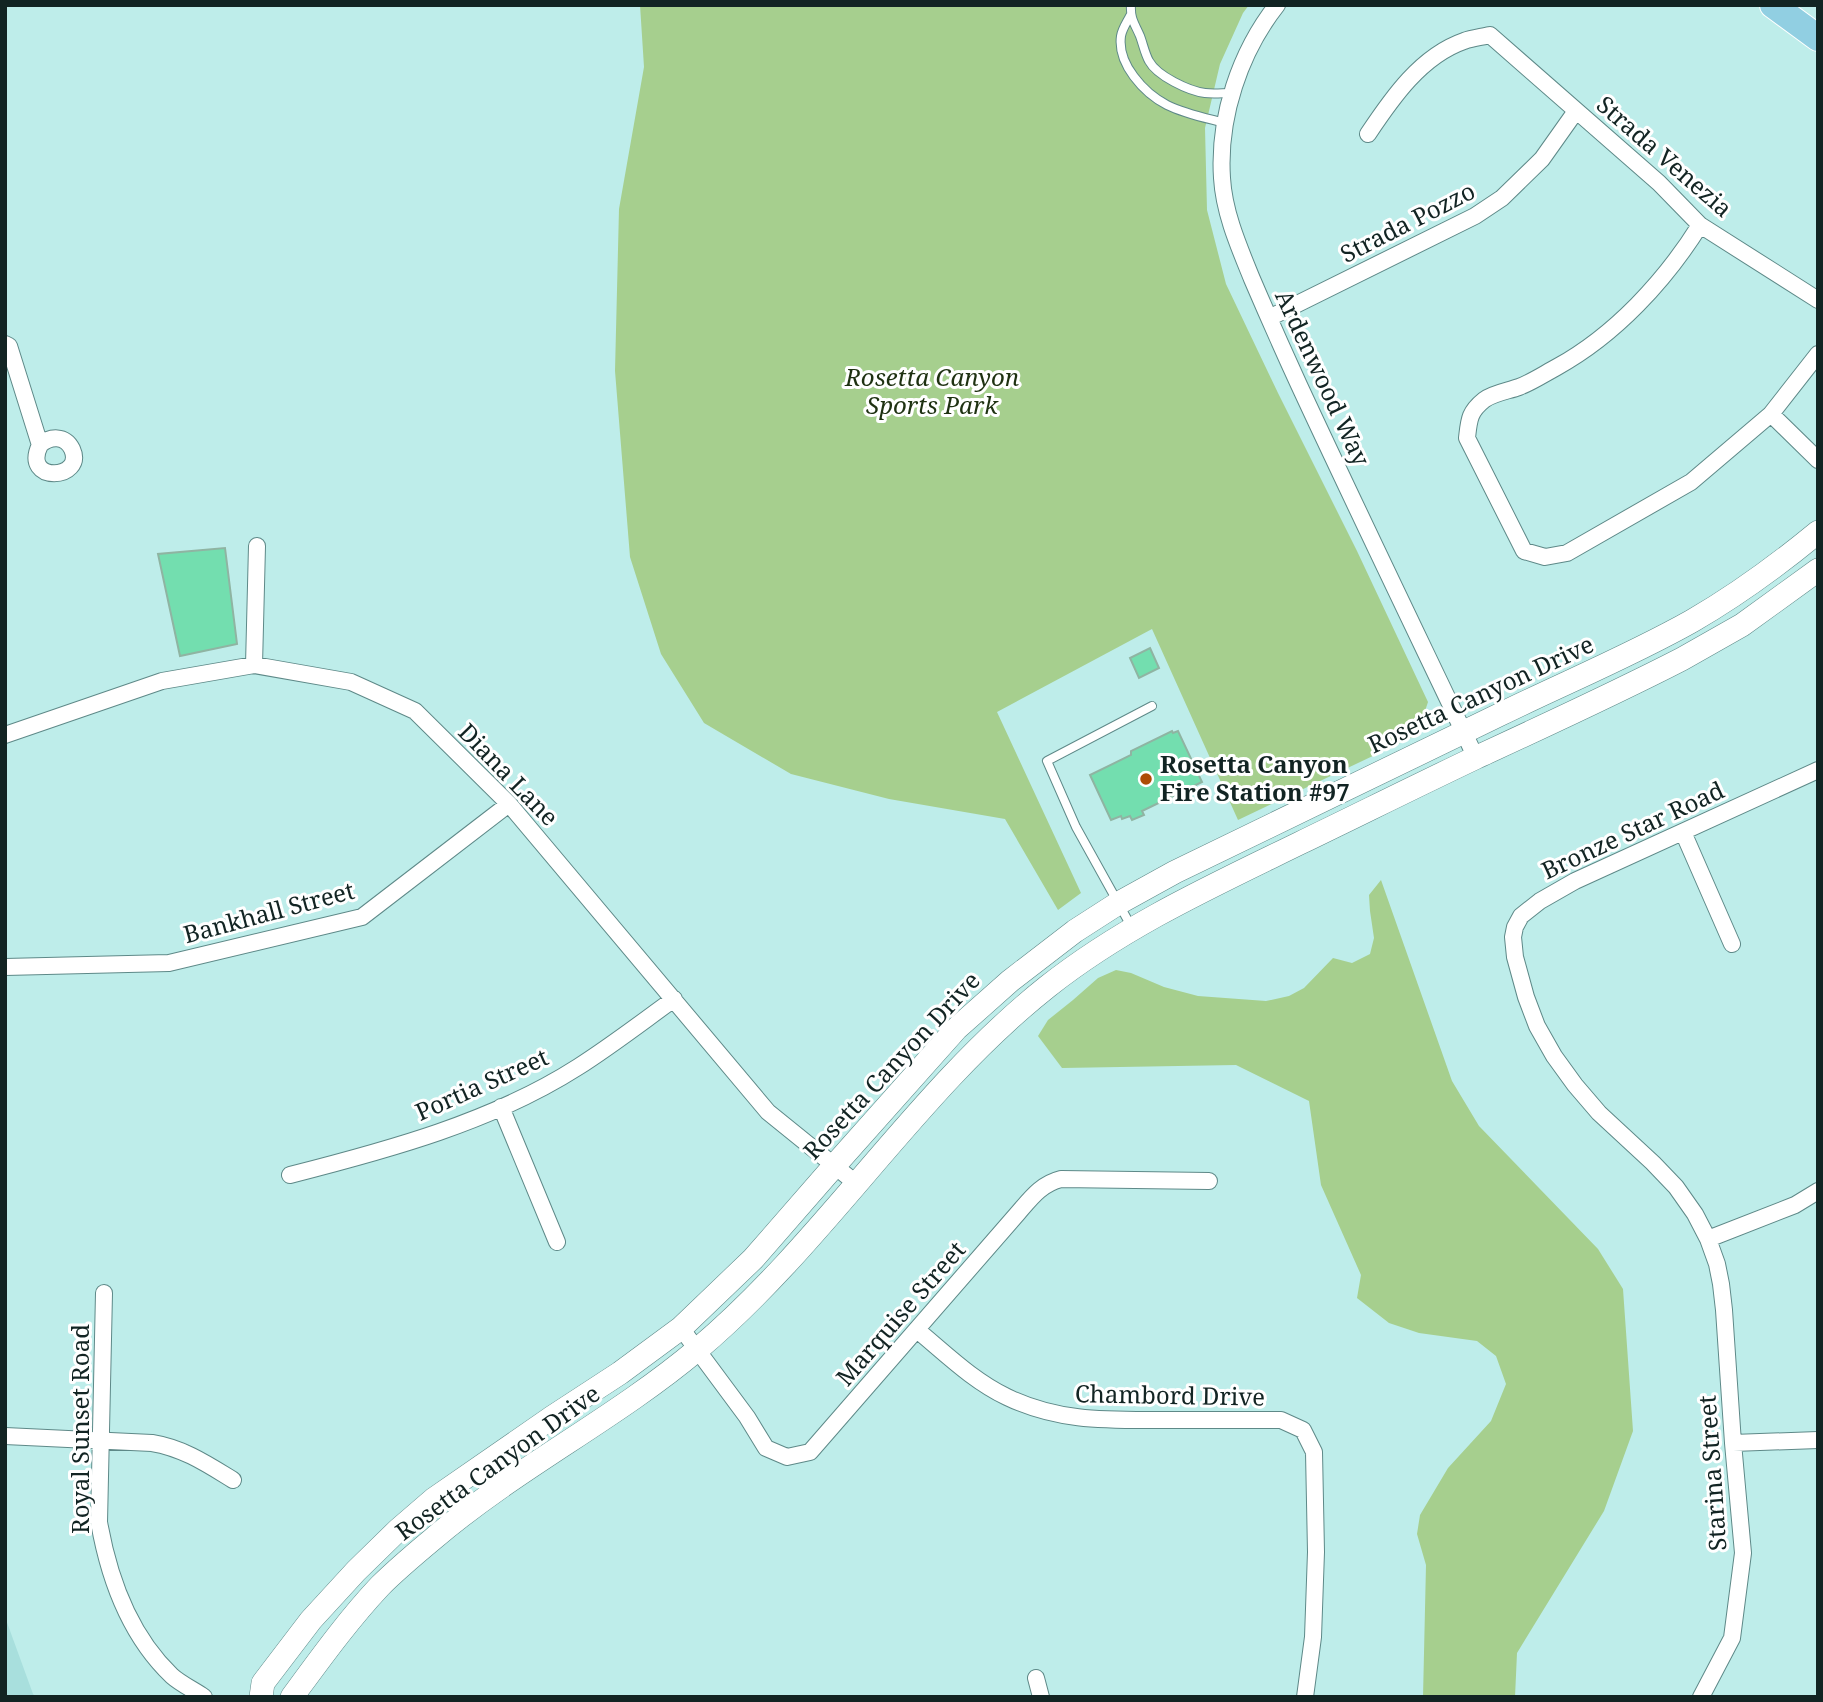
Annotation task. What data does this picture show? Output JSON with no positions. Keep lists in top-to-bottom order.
{
  "streets": {
    "street": [
      "Strada Venezia",
      "Strada Pozzo",
      "Ardenwood Way",
      "Rosetta Canyon Drive",
      "Diana Lane",
      "Bronze Star Road",
      "Bankhall Street",
      "Portia Street",
      "Marquise Street",
      "Chambord Drive",
      "Royal Sunset Road",
      "Starina Street"
    ]
  },
  "crossings": [
    ["Strada Venezia", "Strada Pozzo"],
    ["Strada Pozzo", "Ardenwood Way"],
    ["Ardenwood Way", "Rosetta Canyon Drive"],
    ["Rosetta Canyon Drive", "Diana Lane"],
    ["Rosetta Canyon Drive", "Marquise Street"],
    ["Diana Lane", "Bankhall Street"],
    ["Diana Lane", "Portia Street"],
    ["Bronze Star Road", "Starina Street"],
    ["Marquise Street", "Chambord Drive"]
  ],
  "parks": ["Rosetta Canyon Sports Park"],
  "places": ["Rosetta Canyon Fire Station #97"]
}
